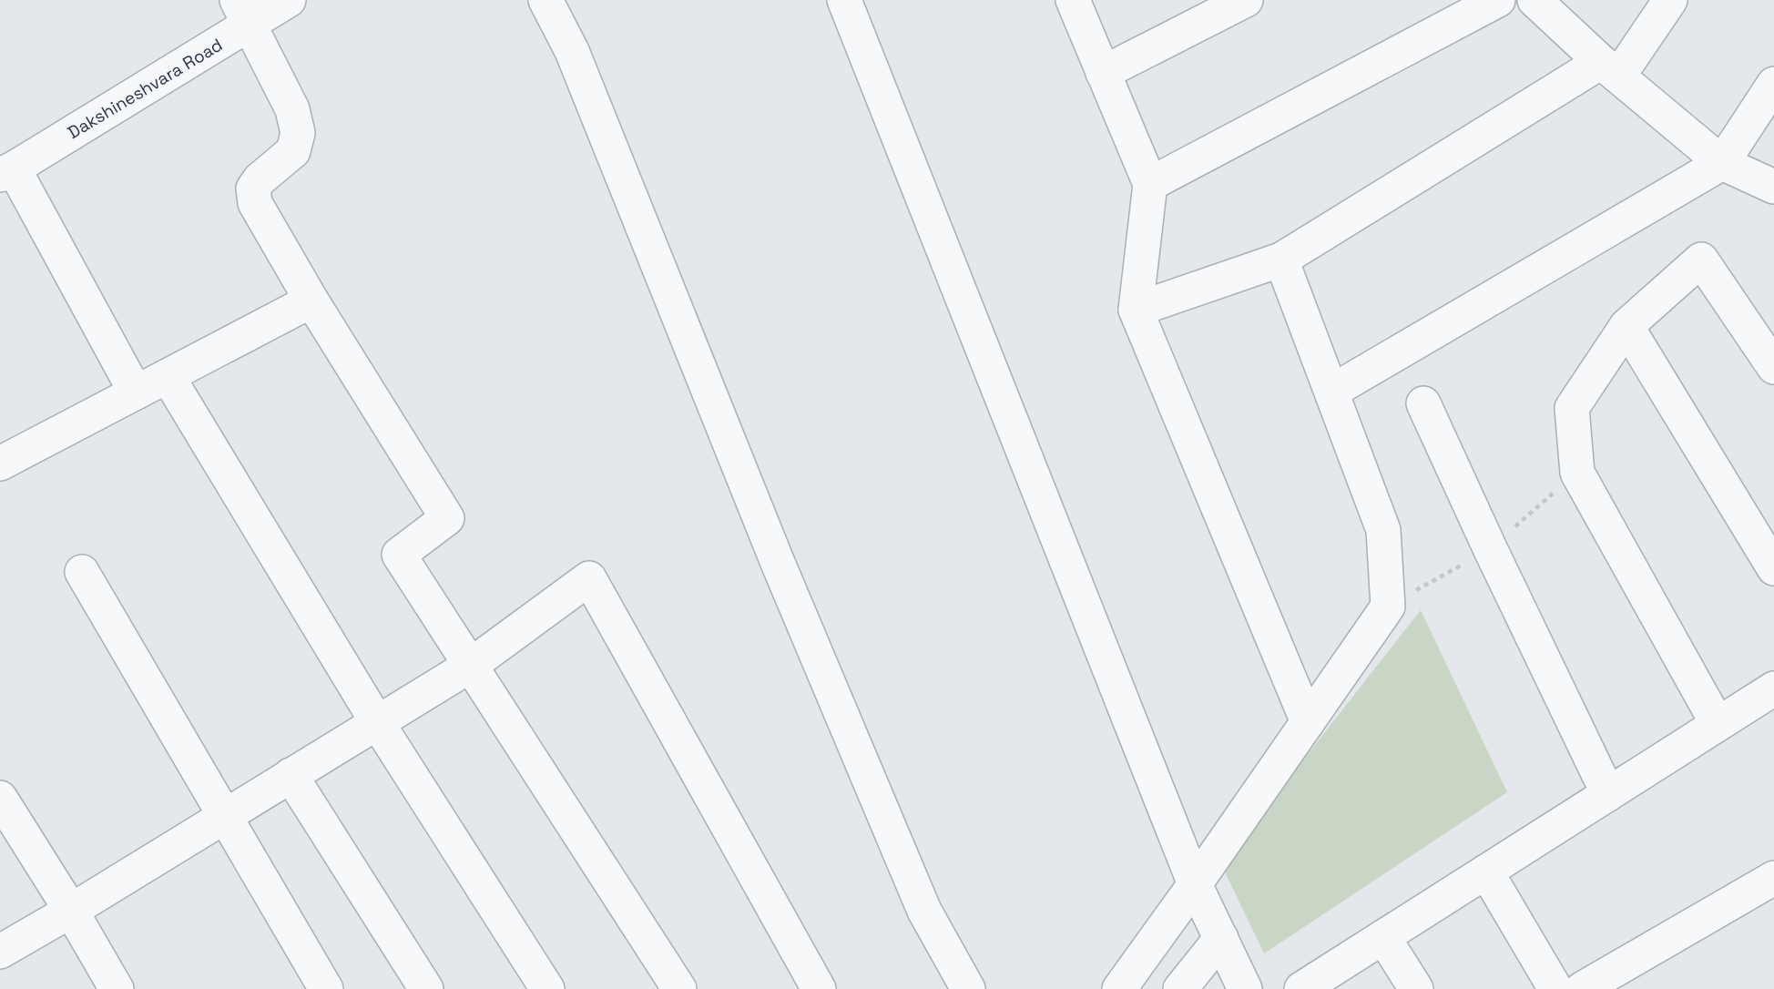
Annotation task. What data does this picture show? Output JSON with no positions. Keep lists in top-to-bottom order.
{
  "streets": {
    "street": ["Dakshineshvara Road"]
  }
}
